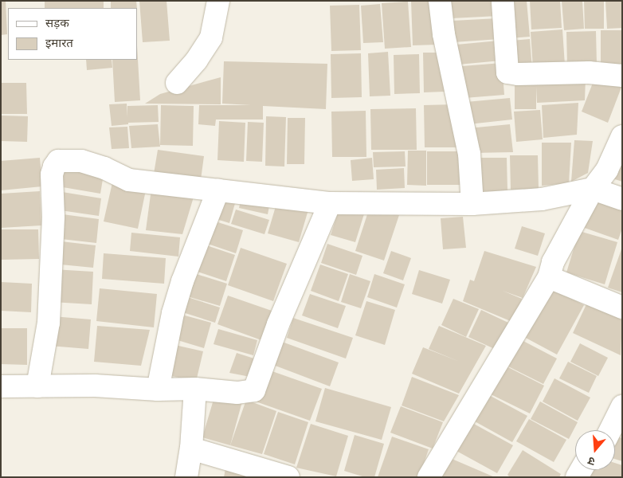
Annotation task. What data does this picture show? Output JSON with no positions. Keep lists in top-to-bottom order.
{
  "legend": ["सड़क", "इमारत"],
  "north": "bottom"
}
